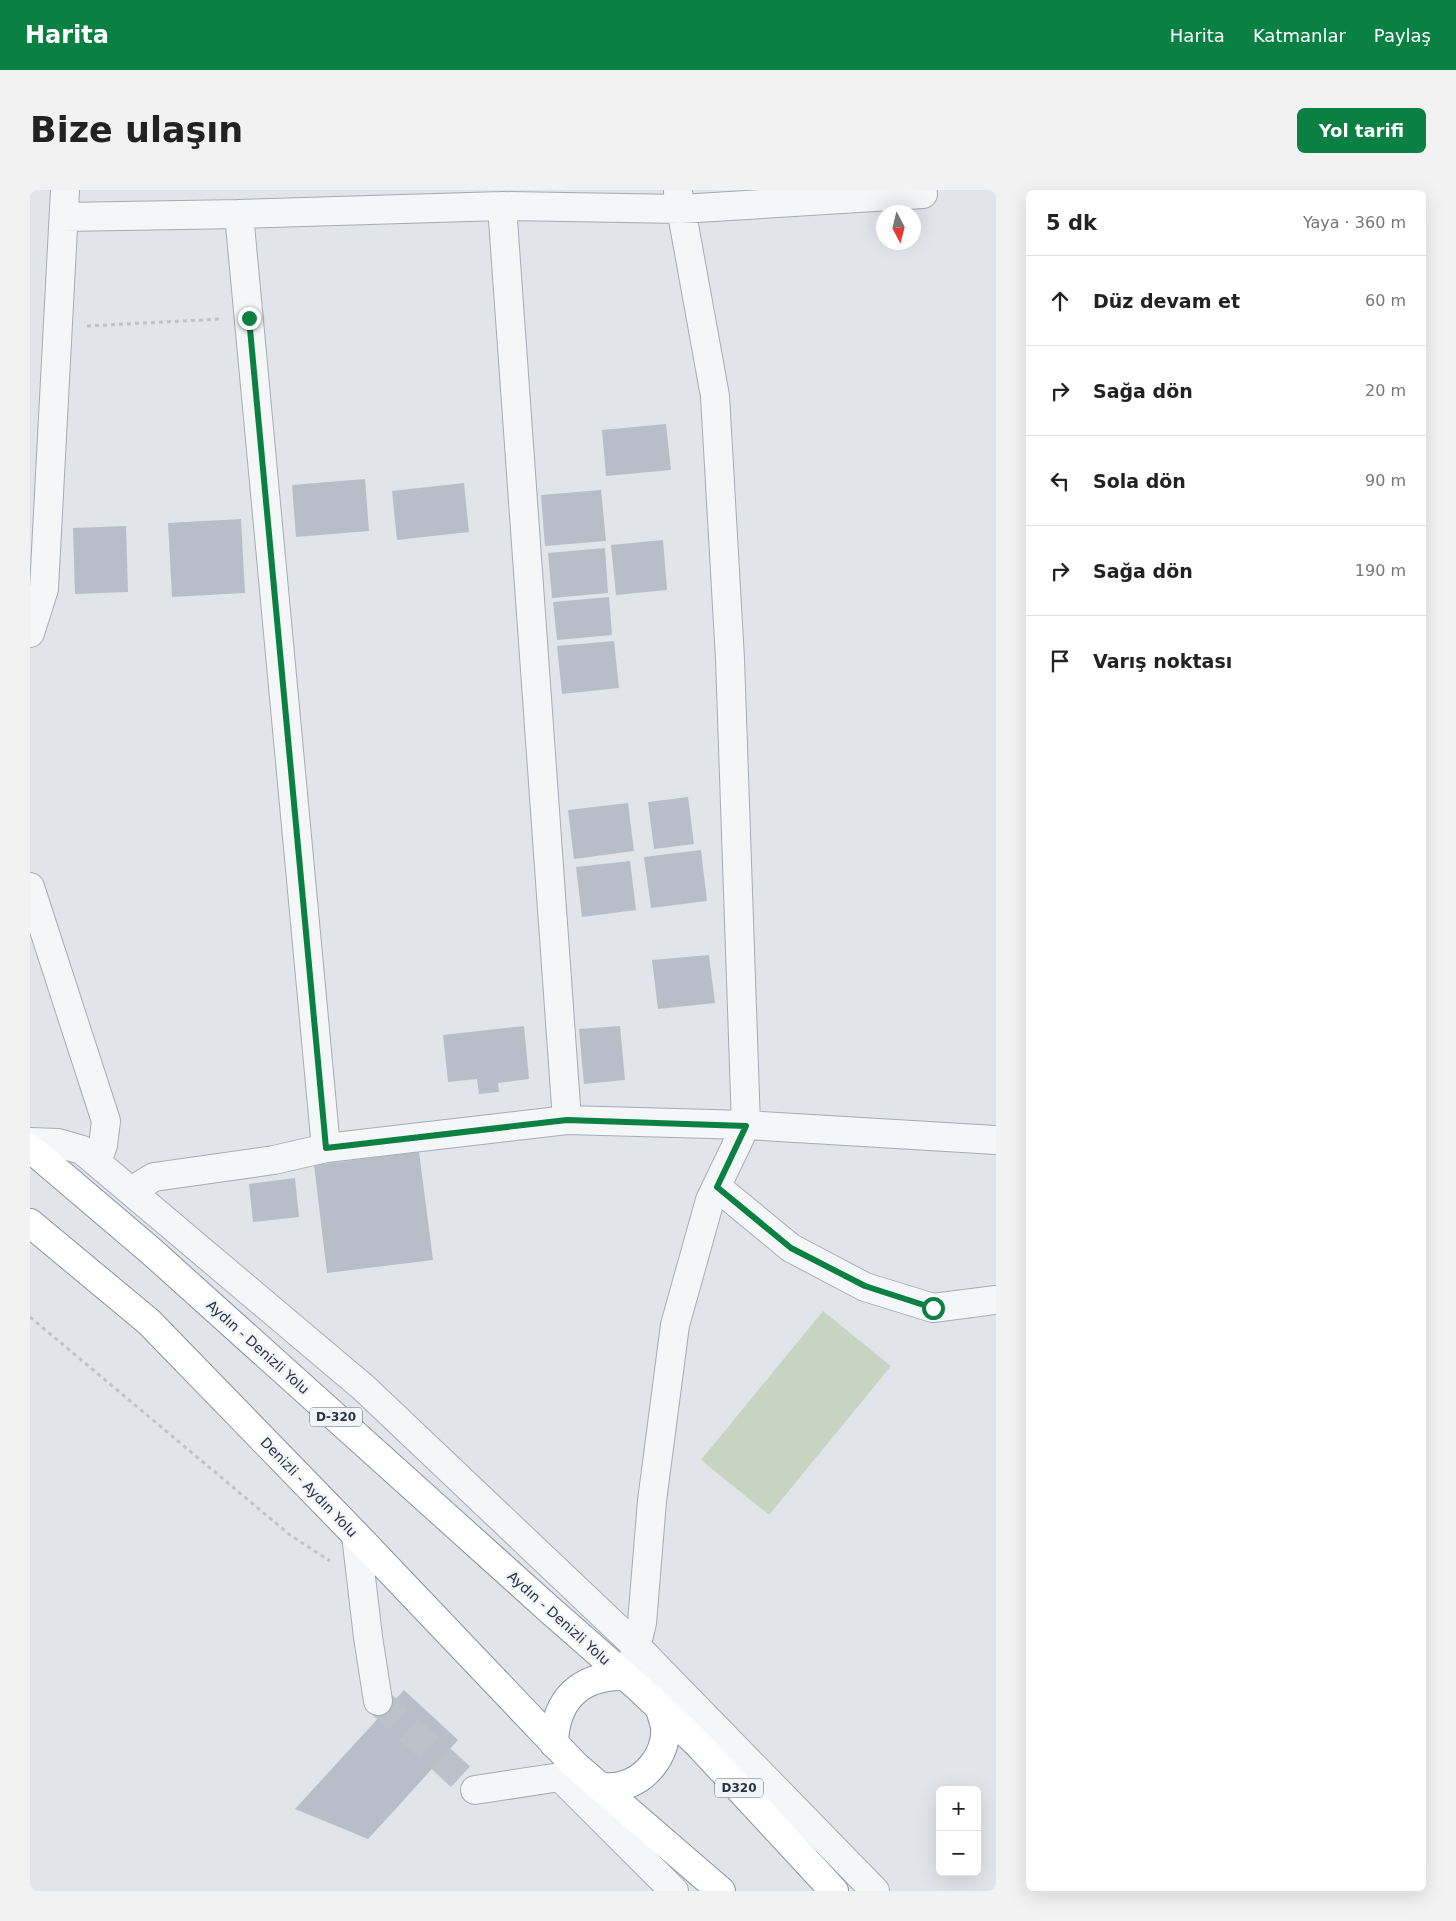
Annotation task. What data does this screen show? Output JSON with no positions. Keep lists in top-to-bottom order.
{
  "streets": {
    "highway": [
      "Aydın - Denizli Yolu",
      "D-320",
      "Denizli - Aydın Yolu",
      "D320"
    ]
  },
  "crossings": [
    ["Aydın - Denizli Yolu", "Denizli - Aydın Yolu"],
    ["Aydın - Denizli Yolu", "D320"],
    ["Denizli - Aydın Yolu", "D320"]
  ],
  "north": "bottom",
  "page": {
    "header": "Harita",
    "nav": ["Harita", "Katmanlar", "Paylaş"],
    "buttons": "Yol tarifi",
    "title": "Bize ulaşın",
    "heading": ["5 dk", "Yaya · 360 m"],
    "list": [
      ["Düz devam et", "60 m"],
      ["Sağa dön", "20 m"],
      ["Sola dön", "90 m"],
      ["Sağa dön", "190 m"],
      "Varış noktası"
    ],
    "map_buttons": ["+", "−"]
  }
}
